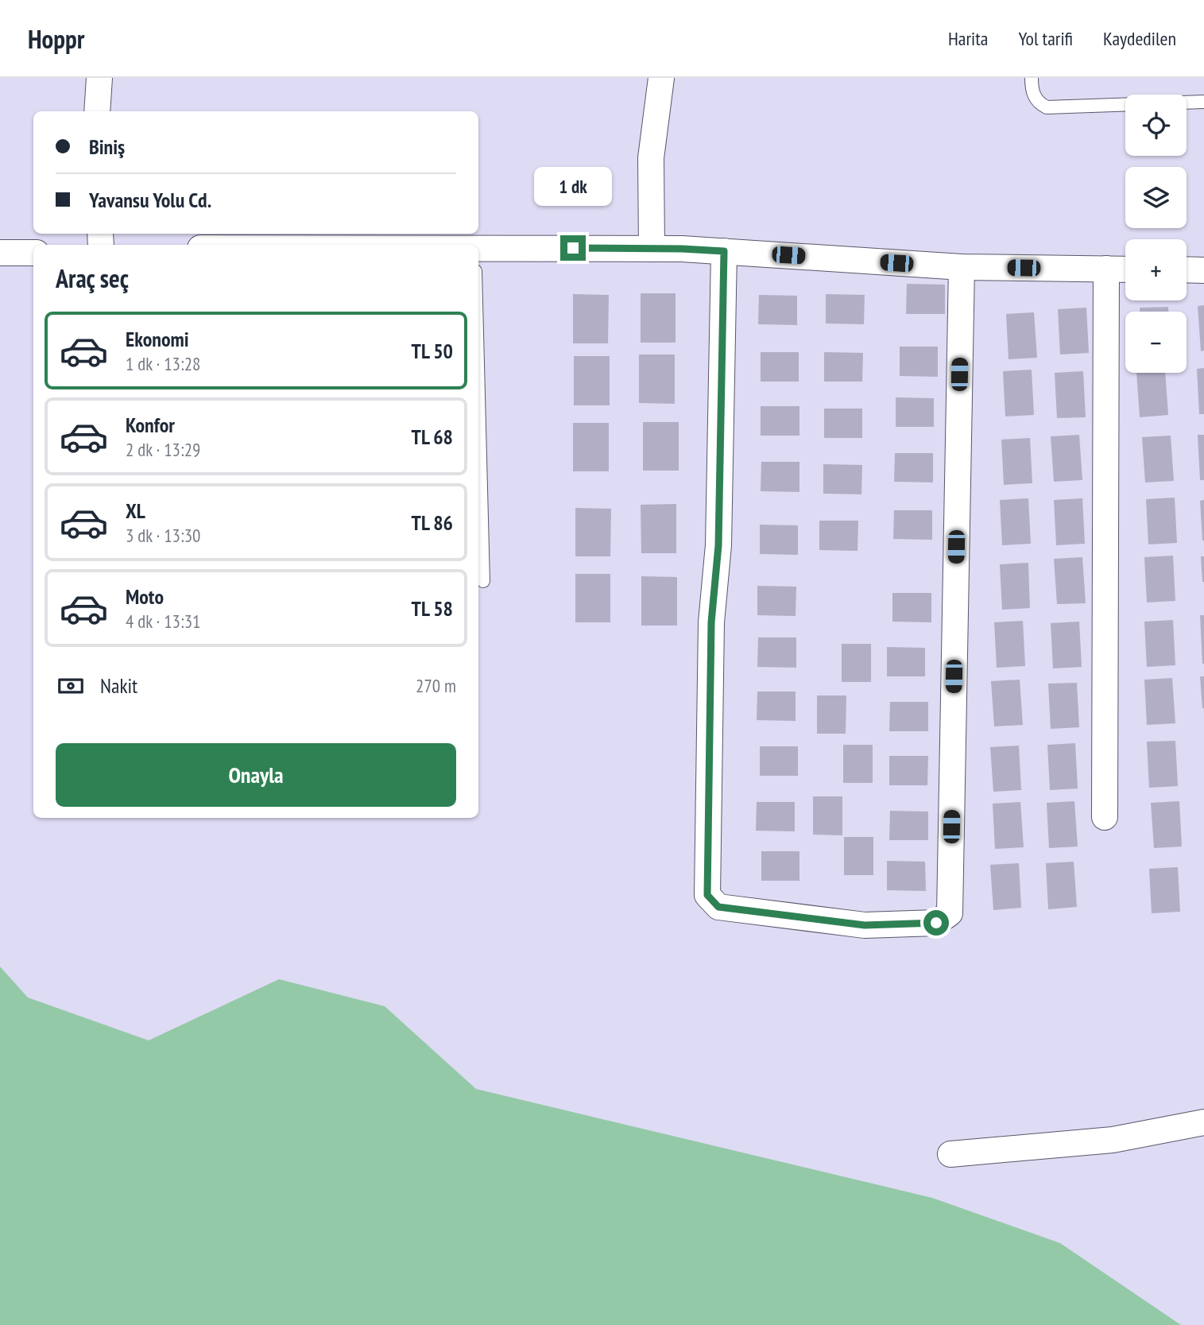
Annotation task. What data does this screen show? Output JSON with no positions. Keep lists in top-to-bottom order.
{
  "page": {
    "header": "Hoppr",
    "nav": ["Harita", "Yol tarifi", "Kaydedilen"],
    "map_buttons": ["+", "−"],
    "banner": ["Biniş", "Yavansu Yolu Cd."],
    "bubble": "1 dk",
    "heading": "Araç seç",
    "list": [
      {
        "name": "Ekonomi",
        "note": "1 dk · 13:28",
        "value": "TL 50"
      },
      {
        "name": "Konfor",
        "note": "2 dk · 13:29",
        "value": "TL 68"
      },
      {
        "name": "XL",
        "note": "3 dk · 13:30",
        "value": "TL 86"
      },
      {
        "name": "Moto",
        "note": "4 dk · 13:31",
        "value": "TL 58"
      }
    ],
    "pay": ["Nakit", "270 m"],
    "buttons": "Onayla"
  }
}
